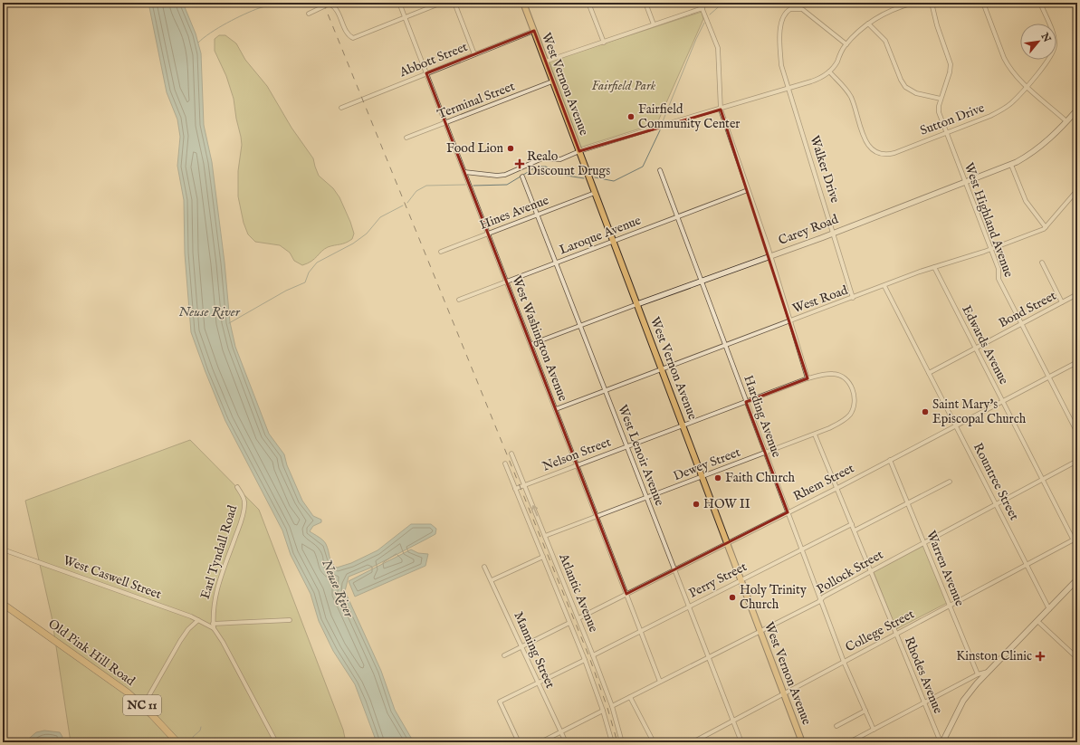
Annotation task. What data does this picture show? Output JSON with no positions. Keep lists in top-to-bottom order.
{
  "streets": {
    "highway": ["Old Pink Hill Road", "NC 11"],
    "main road": ["West Vernon Avenue"],
    "street": [
      "Abbott Street",
      "Terminal Street",
      "Sutton Drive",
      "Walker Drive",
      "Hines Avenue",
      "West Highland Avenue",
      "Carey Road",
      "Laroque Avenue",
      "West Road",
      "Bond Street",
      "West Washington Avenue",
      "Edwards Avenue",
      "Harding Avenue",
      "Nelson Street",
      "West Lenoir Avenue",
      "Dewey Street",
      "Rountree Street",
      "Rhem Street",
      "Earl Tyndall Road",
      "Warren Avenue",
      "Pollock Street",
      "West Caswell Street",
      "Perry Street",
      "Atlantic Avenue",
      "College Street",
      "Manning Street",
      "Rhodes Avenue"
    ]
  },
  "crossings": [
    ["Abbott Street", "West Vernon Avenue"],
    ["Abbott Street", "West Washington Avenue"],
    ["West Vernon Avenue", "Terminal Street"],
    ["West Vernon Avenue", "Hines Avenue"],
    ["West Vernon Avenue", "Carey Road"],
    ["West Vernon Avenue", "Laroque Avenue"],
    ["West Vernon Avenue", "West Road"],
    ["West Vernon Avenue", "Nelson Street"],
    ["West Vernon Avenue", "Dewey Street"],
    ["West Vernon Avenue", "Rhem Street"],
    ["West Vernon Avenue", "Pollock Street"],
    ["West Vernon Avenue", "Perry Street"],
    ["West Vernon Avenue", "College Street"],
    ["Terminal Street", "West Washington Avenue"],
    ["Sutton Drive", "West Highland Avenue"],
    ["Walker Drive", "Carey Road"],
    ["Walker Drive", "West Road"],
    ["Hines Avenue", "West Washington Avenue"],
    ["Hines Avenue", "West Lenoir Avenue"],
    ["West Highland Avenue", "Carey Road"],
    ["West Highland Avenue", "West Road"],
    ["West Highland Avenue", "Bond Street"],
    ["West Highland Avenue", "Rhem Street"],
    ["Carey Road", "West Washington Avenue"],
    ["Carey Road", "Harding Avenue"],
    ["Carey Road", "West Lenoir Avenue"],
    ["Laroque Avenue", "West Washington Avenue"],
    ["Laroque Avenue", "Harding Avenue"],
    ["Laroque Avenue", "West Lenoir Avenue"],
    ["West Road", "West Washington Avenue"],
    ["West Road", "Edwards Avenue"],
    ["West Road", "Harding Avenue"],
    ["West Road", "West Lenoir Avenue"],
    ["West Road", "Rountree Street"],
    ["Bond Street", "Edwards Avenue"],
    ["Bond Street", "Rountree Street"],
    ["West Washington Avenue", "Nelson Street"],
    ["West Washington Avenue", "Dewey Street"],
    ["West Washington Avenue", "Rhem Street"],
    ["West Washington Avenue", "Pollock Street"],
    ["West Washington Avenue", "Perry Street"],
    ["Edwards Avenue", "Rhem Street"],
    ["Edwards Avenue", "Pollock Street"],
    ["Edwards Avenue", "College Street"],
    ["Harding Avenue", "Nelson Street"],
    ["Harding Avenue", "Dewey Street"],
    ["Harding Avenue", "Rhem Street"],
    ["Harding Avenue", "Pollock Street"],
    ["Harding Avenue", "Perry Street"],
    ["Harding Avenue", "College Street"],
    ["Nelson Street", "West Lenoir Avenue"],
    ["Nelson Street", "Dewey Street"],
    ["Nelson Street", "Atlantic Avenue"],
    ["Nelson Street", "Rhodes Avenue"],
    ["West Lenoir Avenue", "Dewey Street"],
    ["West Lenoir Avenue", "Rhem Street"],
    ["West Lenoir Avenue", "Pollock Street"],
    ["West Lenoir Avenue", "Perry Street"],
    ["West Lenoir Avenue", "College Street"],
    ["Dewey Street", "Atlantic Avenue"],
    ["Dewey Street", "Rhodes Avenue"],
    ["Rountree Street", "Rhem Street"],
    ["Rountree Street", "Pollock Street"],
    ["Rountree Street", "College Street"],
    ["Rhem Street", "Warren Avenue"],
    ["Rhem Street", "Atlantic Avenue"],
    ["Rhem Street", "Rhodes Avenue"],
    ["Earl Tyndall Road", "West Caswell Street"],
    ["Warren Avenue", "Pollock Street"],
    ["Warren Avenue", "College Street"],
    ["Pollock Street", "Atlantic Avenue"],
    ["Pollock Street", "Rhodes Avenue"],
    ["Perry Street", "Atlantic Avenue"],
    ["Perry Street", "Rhodes Avenue"],
    ["College Street", "Rhodes Avenue"]
  ],
  "water": ["Neuse River"],
  "parks": ["Fairfield Park"],
  "places": {
    "other": [
      "Fairfield Community Center",
      "Food Lion",
      "Saint Mary's Episcopal Church",
      "Faith Church",
      "HOW II",
      "Holy Trinity Church"
    ],
    "health": ["Realo Discount Drugs", "Kinston Clinic"]
  },
  "north": "top right"
}
